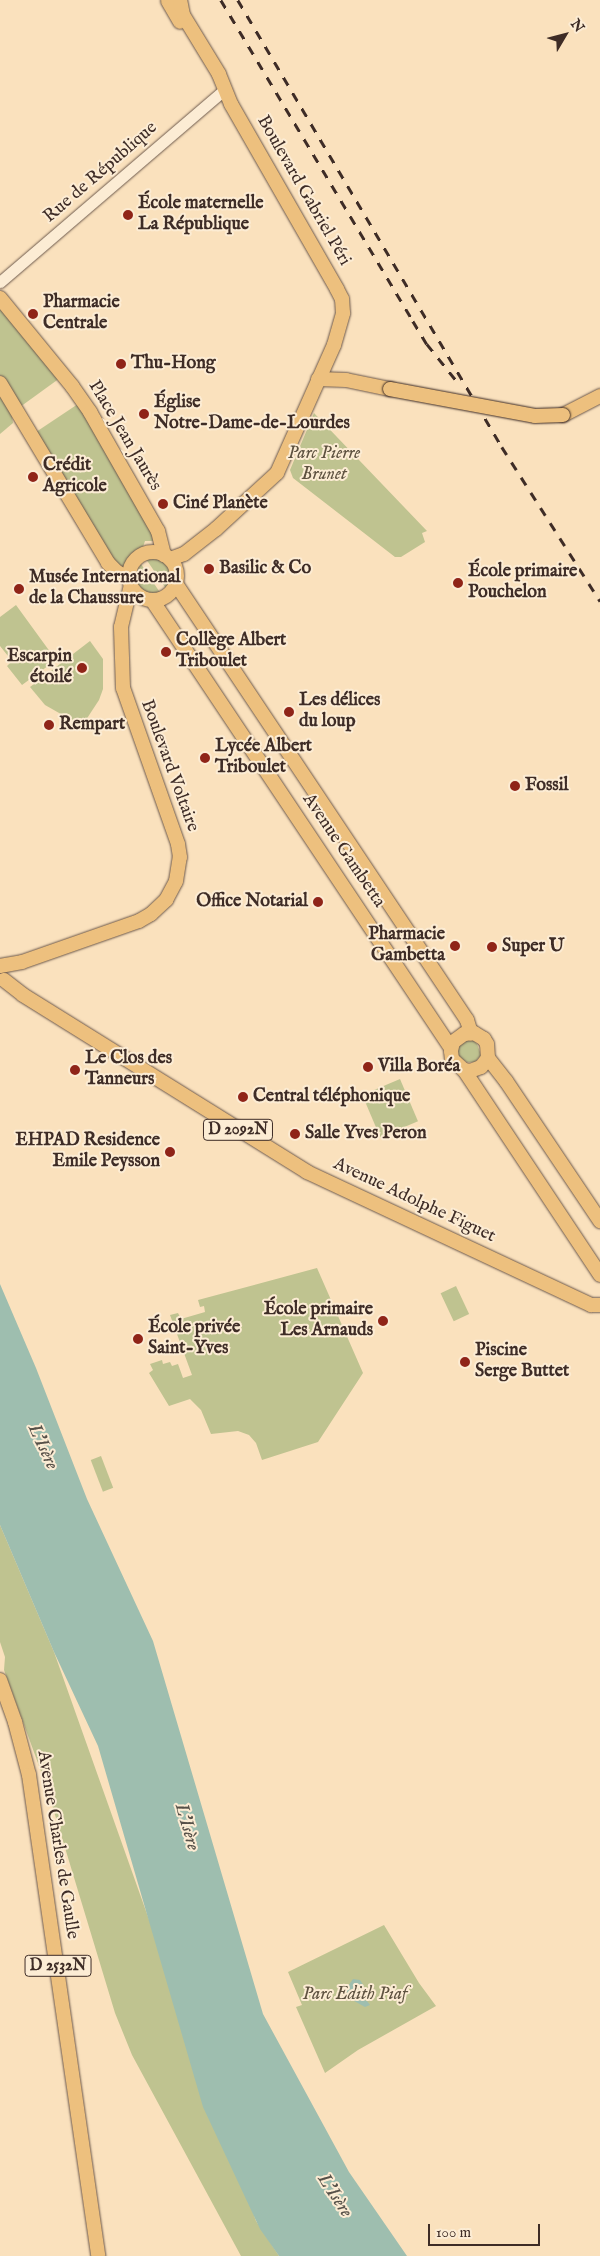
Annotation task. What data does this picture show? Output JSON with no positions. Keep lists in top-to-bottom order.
{
  "streets": {
    "main road": [
      "Boulevard Gabriel Péri",
      "Place Jean Jaurès",
      "Boulevard Voltaire",
      "Avenue Gambetta",
      "D 2092N",
      "Avenue Adolphe Figuet",
      "Avenue Charles de Gaulle",
      "D 2532N"
    ],
    "street": ["Rue de République"]
  },
  "crossings": [
    ["Rue de République", "Boulevard Gabriel Péri"],
    ["Place Jean Jaurès", "Boulevard Voltaire"],
    ["Place Jean Jaurès", "Avenue Gambetta"],
    ["Boulevard Voltaire", "Avenue Gambetta"],
    ["Boulevard Voltaire", "Avenue Adolphe Figuet"]
  ],
  "water": ["L'Isère"],
  "parks": ["Parc Pierre Brunet", "Parc Edith Piaf"],
  "places": [
    "École maternelle La République",
    "Pharmacie Centrale",
    "Thu-Hong",
    "Église Notre-Dame-de-Lourdes",
    "Crédit Agricole",
    "Ciné Planète",
    "Basilic & Co",
    "École primaire Pouchelon",
    "Musée International de la Chaussure",
    "Collège Albert Triboulet",
    "Escarpin étoilé",
    "Les délices du loup",
    "Rempart",
    "Lycée Albert Triboulet",
    "Fossil",
    "Office Notarial",
    "Pharmacie Gambetta",
    "Super U",
    "Villa Boréa",
    "Le Clos des Tanneurs",
    "Central téléphonique",
    "Salle Yves Peron",
    "EHPAD Residence Emile Peysson",
    "École primaire Les Arnauds",
    "École privée Saint-Yves",
    "Piscine Serge Buttet"
  ],
  "scale_bar": "100 m",
  "north": "top right"
}
